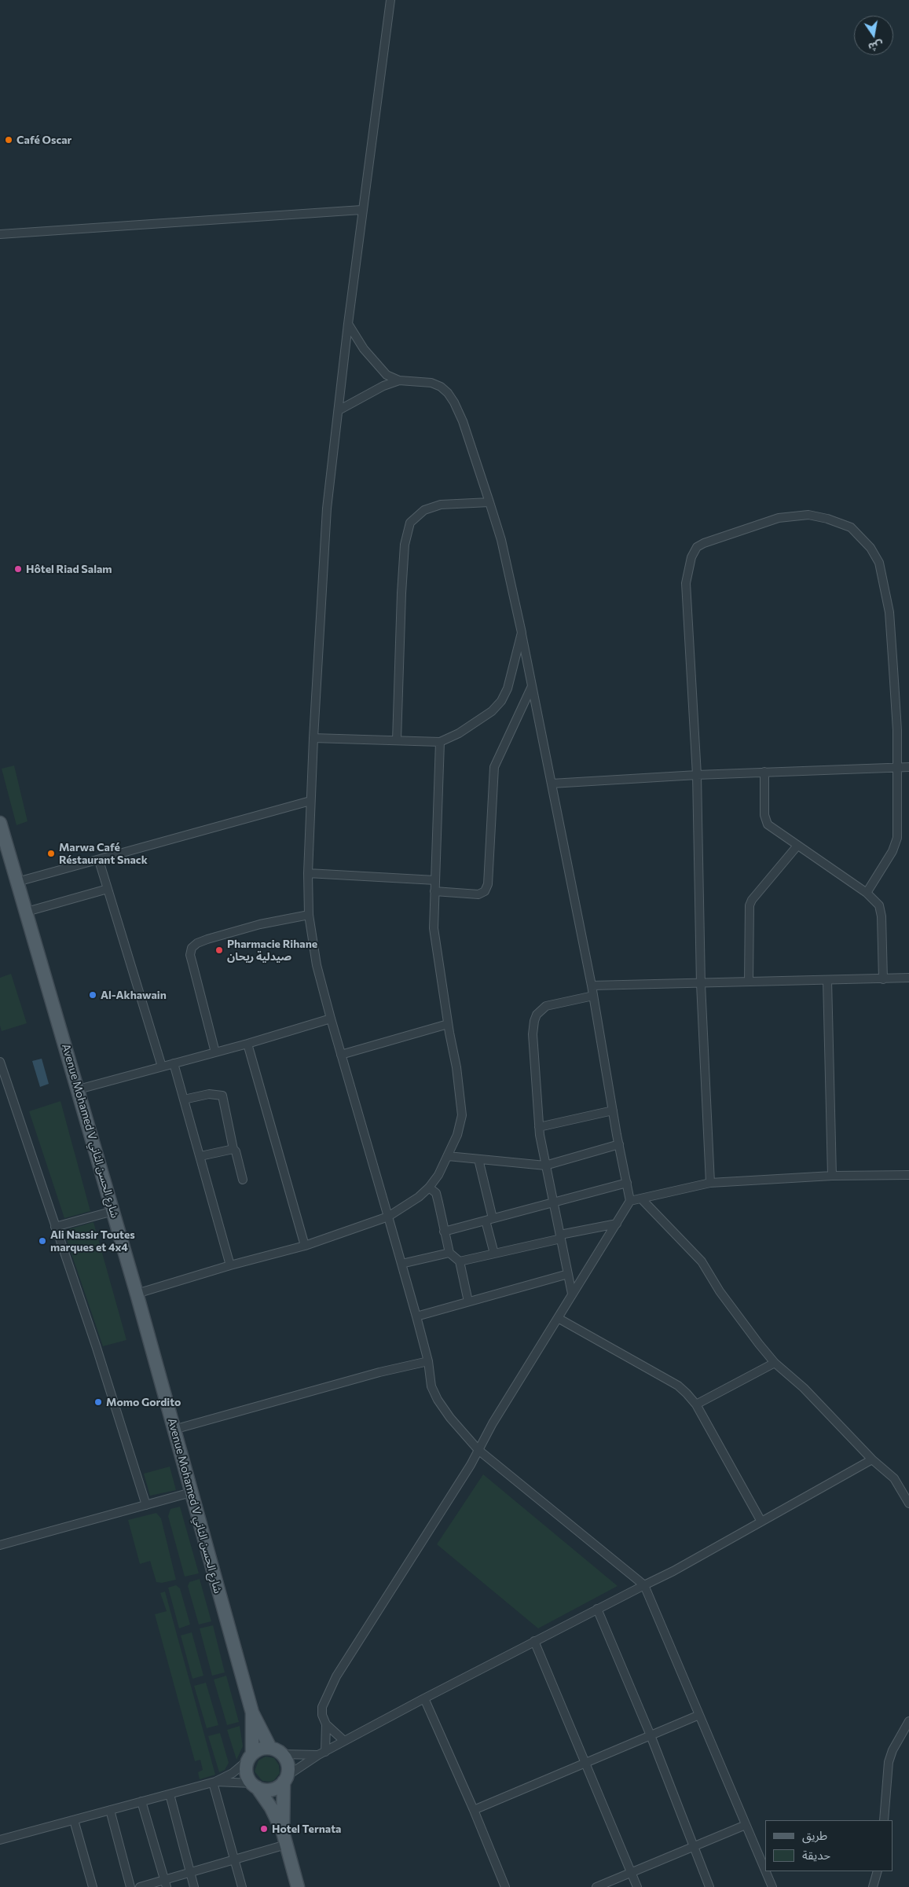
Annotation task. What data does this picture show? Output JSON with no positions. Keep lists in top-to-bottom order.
{
  "streets": {
    "main road": ["Avenue Mohamed V شارع الحسن الثاني"]
  },
  "places": [
    "Café Oscar",
    "Hôtel Riad Salam",
    "Marwa Café Réstaurant Snack",
    "Pharmacie Rihane صيدلية ريحان",
    "Al-Akhawain",
    "Ali Nassir Toutes marques et 4x4",
    "Momo Gordito",
    "Hotel Ternata"
  ],
  "legend": ["طريق", "حديقة"],
  "north": "bottom"
}
